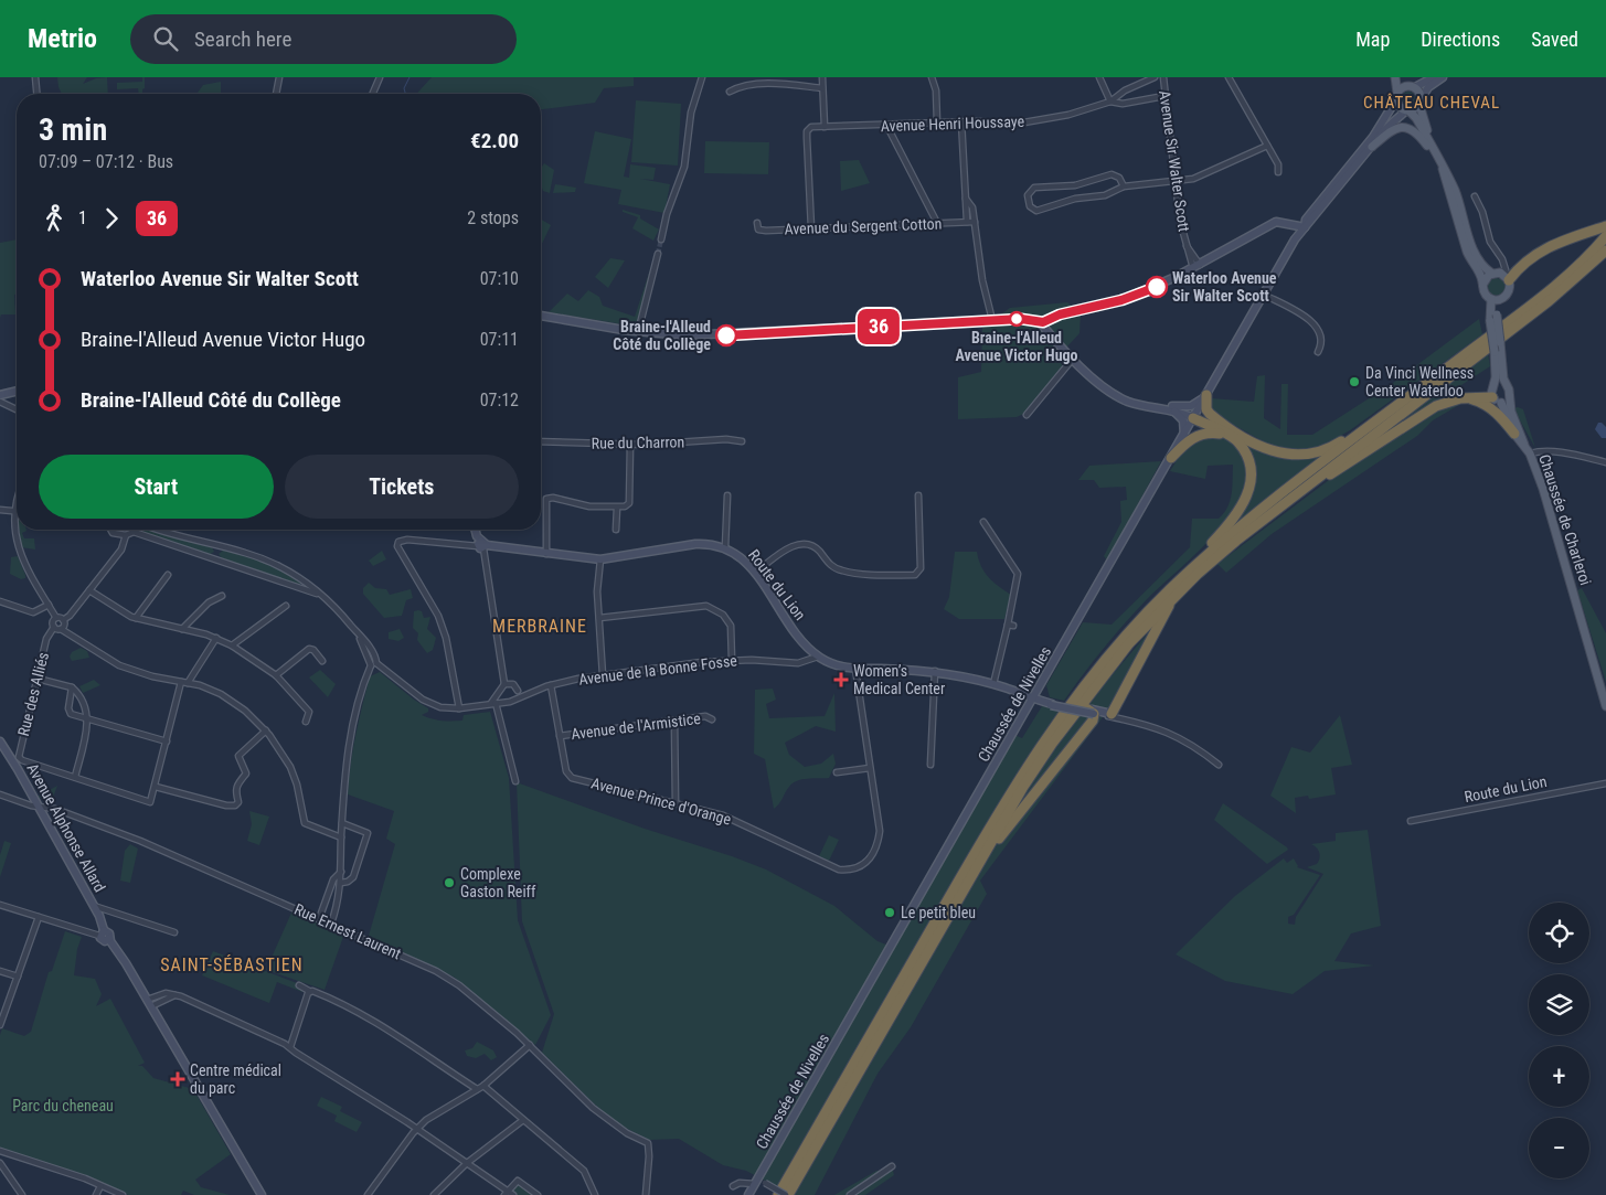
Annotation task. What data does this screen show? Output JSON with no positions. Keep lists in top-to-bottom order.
{
  "streets": {
    "main road": [
      "Chaussée de Charleroi",
      "Route du Lion",
      "Chaussée de Nivelles",
      "Avenue Alphonse Allard"
    ],
    "street": [
      "Avenue Henri Houssaye",
      "Avenue Sir Walter Scott",
      "Avenue du Sergent Cotton",
      "Rue du Charron",
      "Avenue de la Bonne Fosse",
      "Rue des Alliés",
      "Avenue de l'Armistice",
      "Avenue Prince d'Orange",
      "Rue Ernest Laurent"
    ]
  },
  "crossings": [
    ["Avenue Henri Houssaye", "Avenue Sir Walter Scott"],
    ["Route du Lion", "Avenue de la Bonne Fosse"],
    ["Route du Lion", "Chaussée de Nivelles"],
    ["Route du Lion", "Avenue Prince d'Orange"],
    ["Avenue de la Bonne Fosse", "Avenue Prince d'Orange"],
    ["Rue des Alliés", "Avenue Alphonse Allard"],
    ["Avenue de l'Armistice", "Avenue Prince d'Orange"],
    ["Avenue Alphonse Allard", "Rue Ernest Laurent"]
  ],
  "districts": ["CHÂTEAU CHEVAL", "MERBRAINE", "SAINT-SÉBASTIEN"],
  "parks": ["Parc du cheneau"],
  "places": {
    "other": [
      "Waterloo Avenue Sir Walter Scott",
      "Braine-l'Alleud Avenue Victor Hugo",
      "Braine-l'Alleud Côté du Collège",
      "Da Vinci Wellness Center Waterloo",
      "Complexe Gaston Reiff",
      "Le petit bleu"
    ],
    "health": ["Women’s Medical Center", "Centre médical du parc"]
  },
  "lines": ["bus line 36"],
  "page": {
    "header": "Metrio",
    "search": "Search here",
    "nav": ["Map", "Directions", "Saved"],
    "on_map": "36",
    "heading": ["3 min", "07:09 – 07:12 · Bus", "€2.00"],
    "legs": ["1", "36", "2 stops"],
    "list": [
      {
        "name": "Waterloo Avenue Sir Walter Scott",
        "value": "07:10"
      },
      {
        "name": "Braine-l'Alleud Avenue Victor Hugo",
        "value": "07:11"
      },
      {
        "name": "Braine-l'Alleud Côté du Collège",
        "value": "07:12"
      }
    ],
    "buttons": ["Start", "Tickets"],
    "map_buttons": ["+", "−"]
  }
}
